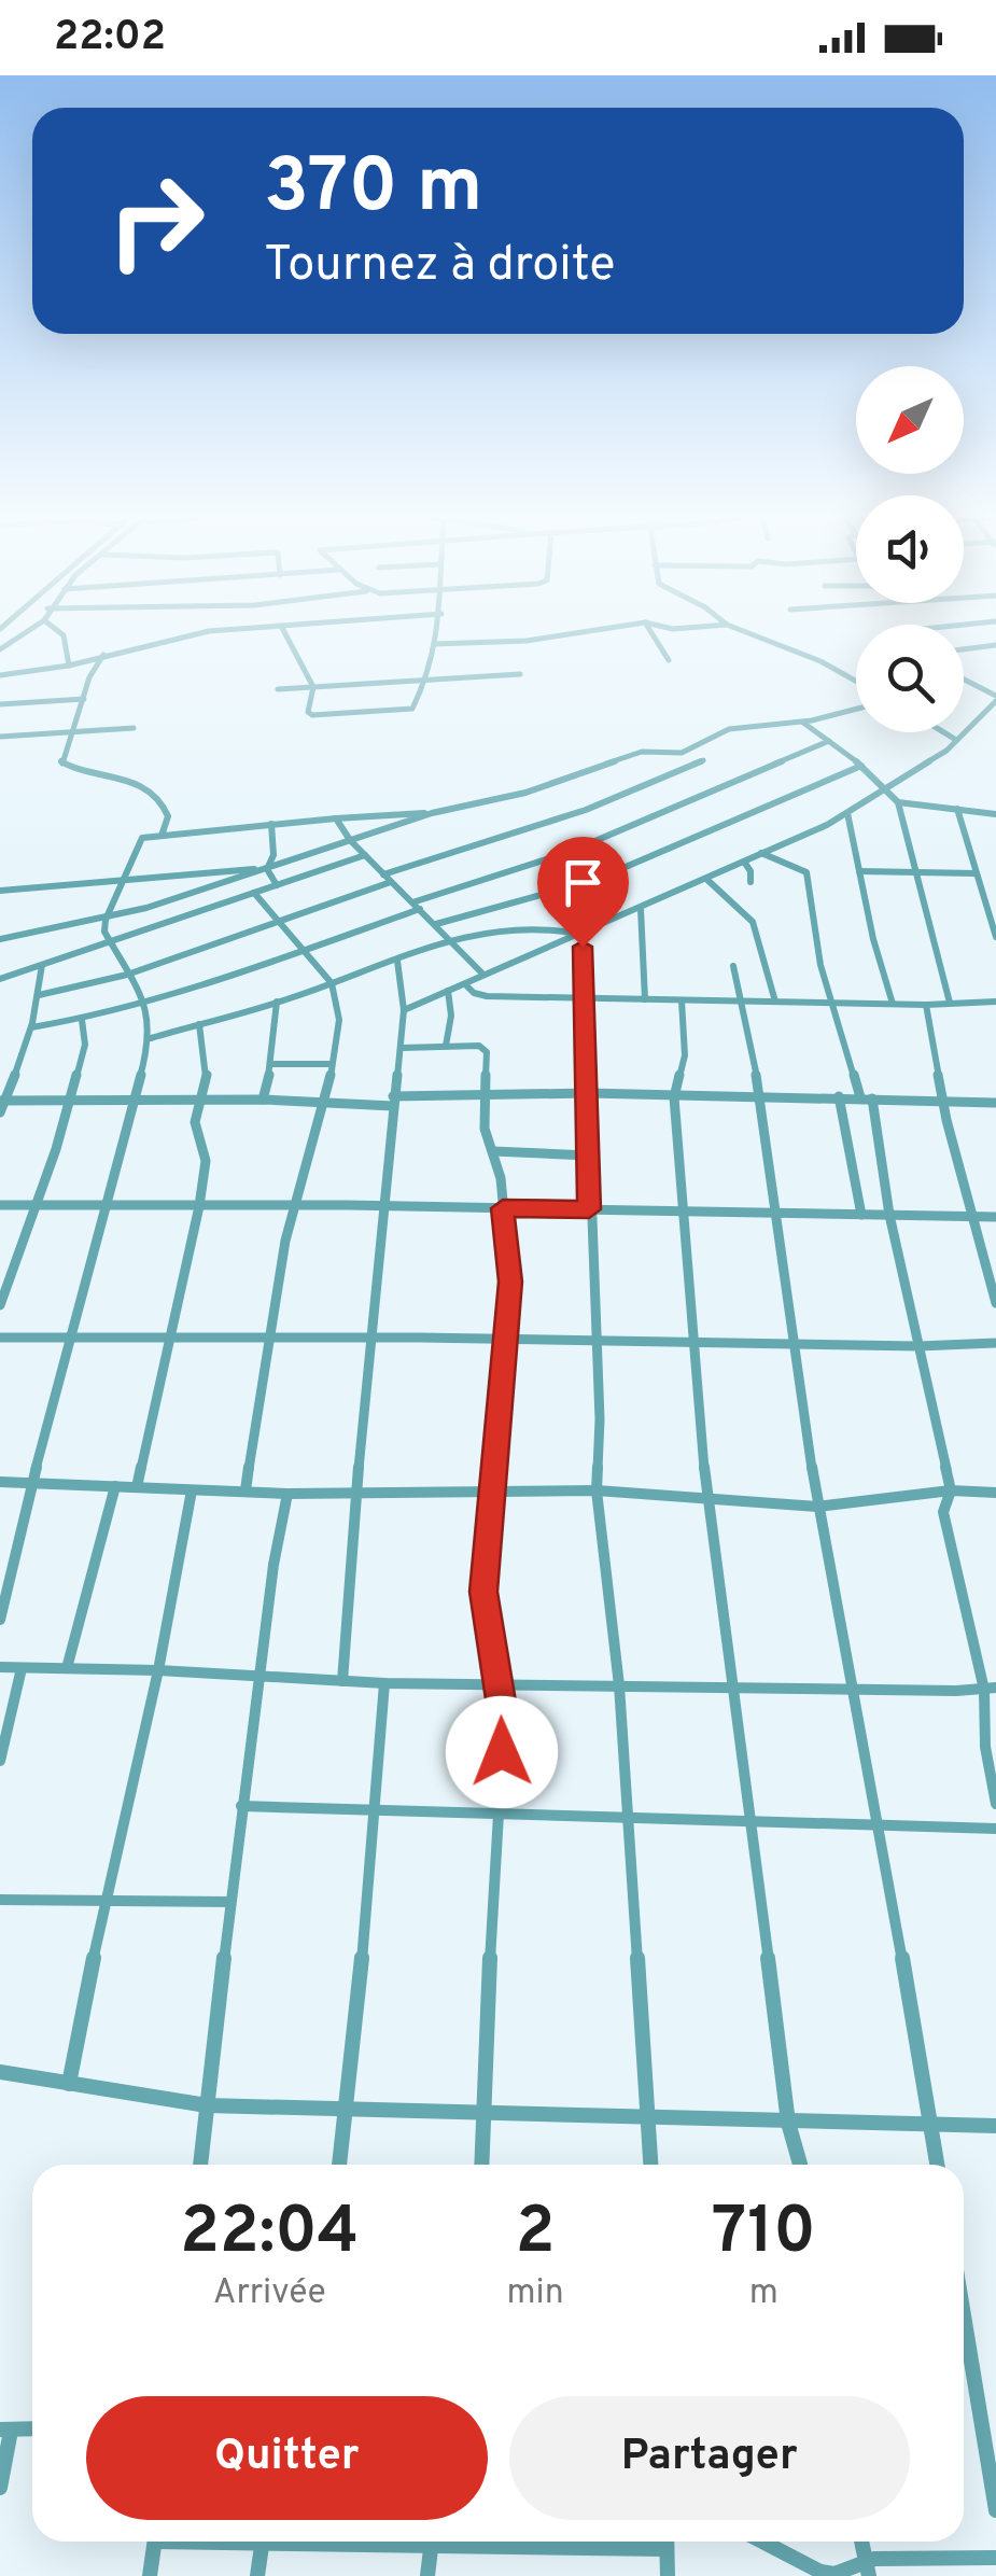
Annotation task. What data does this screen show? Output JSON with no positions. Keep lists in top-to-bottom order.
{
  "north": "bottom left",
  "page": {
    "status": "22:02",
    "turn": ["370 m", "Tournez à droite"],
    "eta": [
      "22:04",
      "Arrivée",
      "2",
      "min",
      "710",
      "m"
    ],
    "buttons": ["Quitter", "Partager"]
  }
}
